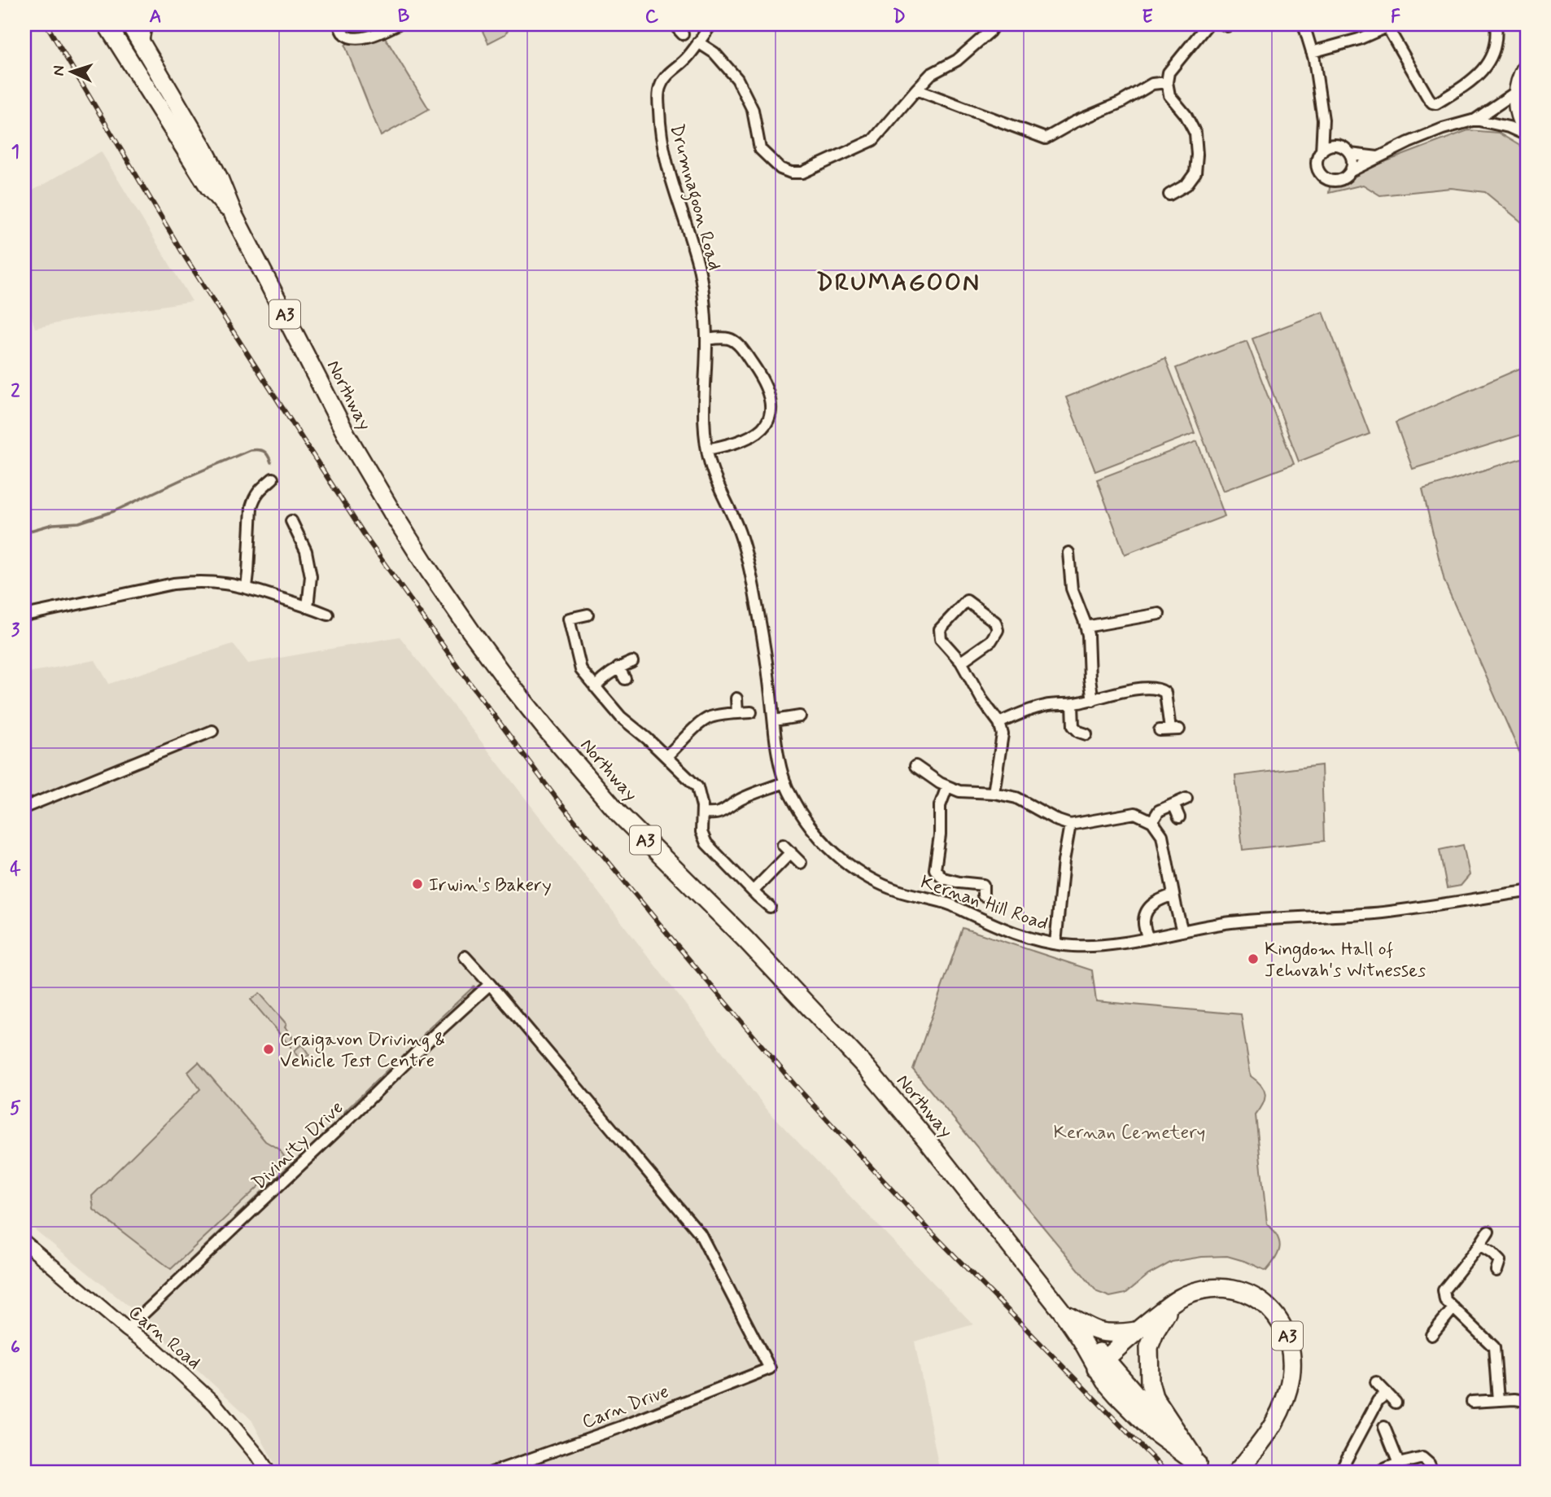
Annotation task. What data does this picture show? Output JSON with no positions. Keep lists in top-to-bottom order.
{
  "streets": {
    "highway": ["A3", "Northway"],
    "main road": ["Carn Road"],
    "street": [
      "Drumnagoon Road",
      "Kernan Hill Road",
      "Divinity Drive",
      "Carn Drive"
    ]
  },
  "crossings": [
    ["Drumnagoon Road", "Kernan Hill Road"],
    ["A3", "Northway"],
    ["Divinity Drive", "Carn Road"],
    ["Divinity Drive", "Carn Drive"]
  ],
  "districts": ["DRUMAGOON"],
  "parks": ["Kernan Cemetery"],
  "places": ["Irwin's Bakery", "Kingdom Hall of Jehovah's Witnesses", "Craigavon Driving & Vehicle Test Centre"],
  "north": "left",
  "grid": {
    "columns": [
      "A",
      "B",
      "C",
      "D",
      "E",
      "F"
    ],
    "rows": [
      "1",
      "2",
      "3",
      "4",
      "5",
      "6"
    ]
  }
}
